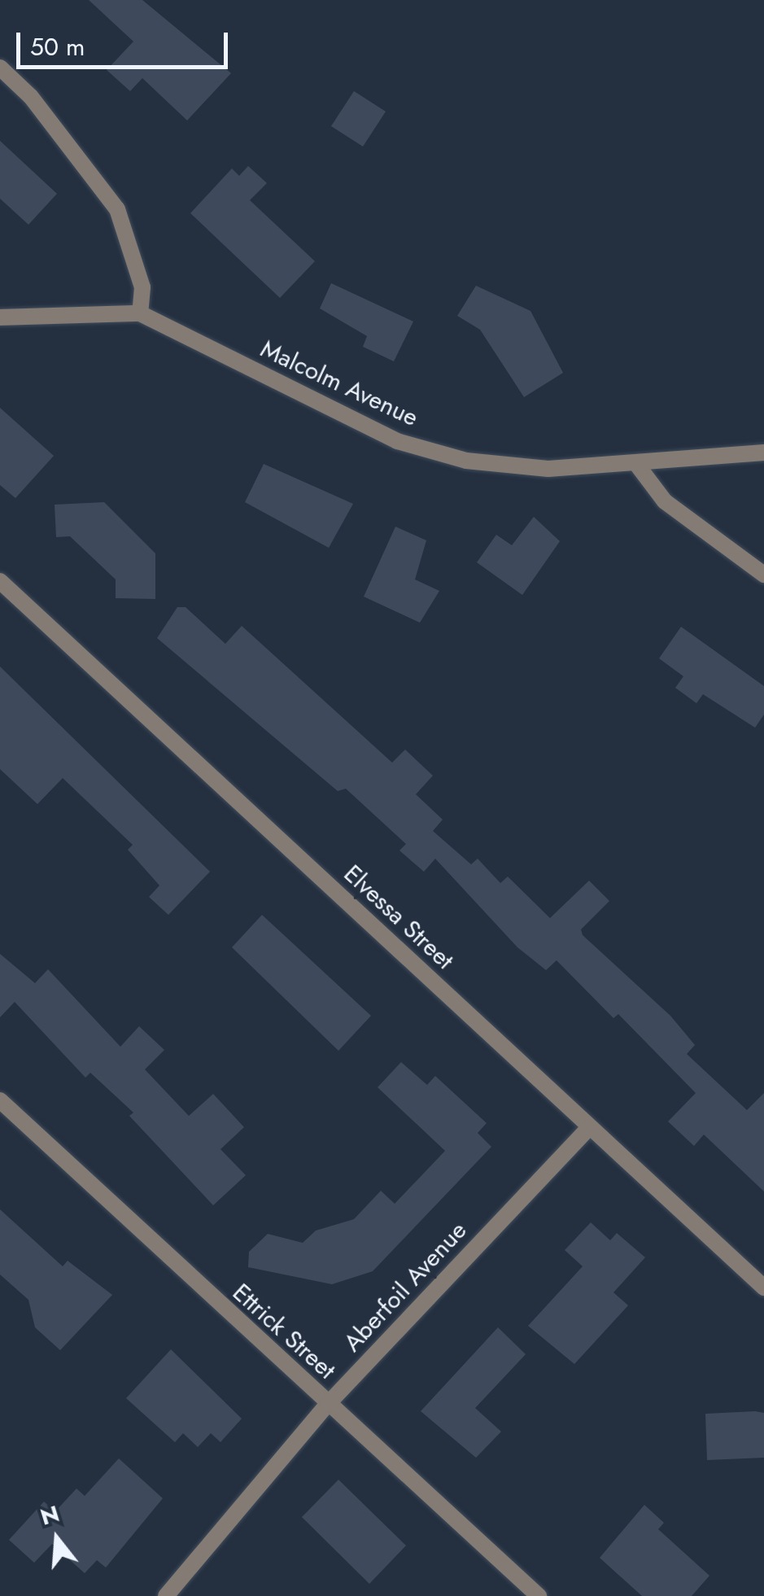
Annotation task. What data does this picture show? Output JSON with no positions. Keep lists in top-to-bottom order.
{
  "streets": {
    "street": [
      "Malcolm Avenue",
      "Elvessa Street",
      "Aberfoil Avenue",
      "Ettrick Street"
    ]
  },
  "crossings": [
    ["Elvessa Street", "Aberfoil Avenue"],
    ["Aberfoil Avenue", "Ettrick Street"]
  ],
  "scale_bar": "50 m",
  "north": "top"
}
